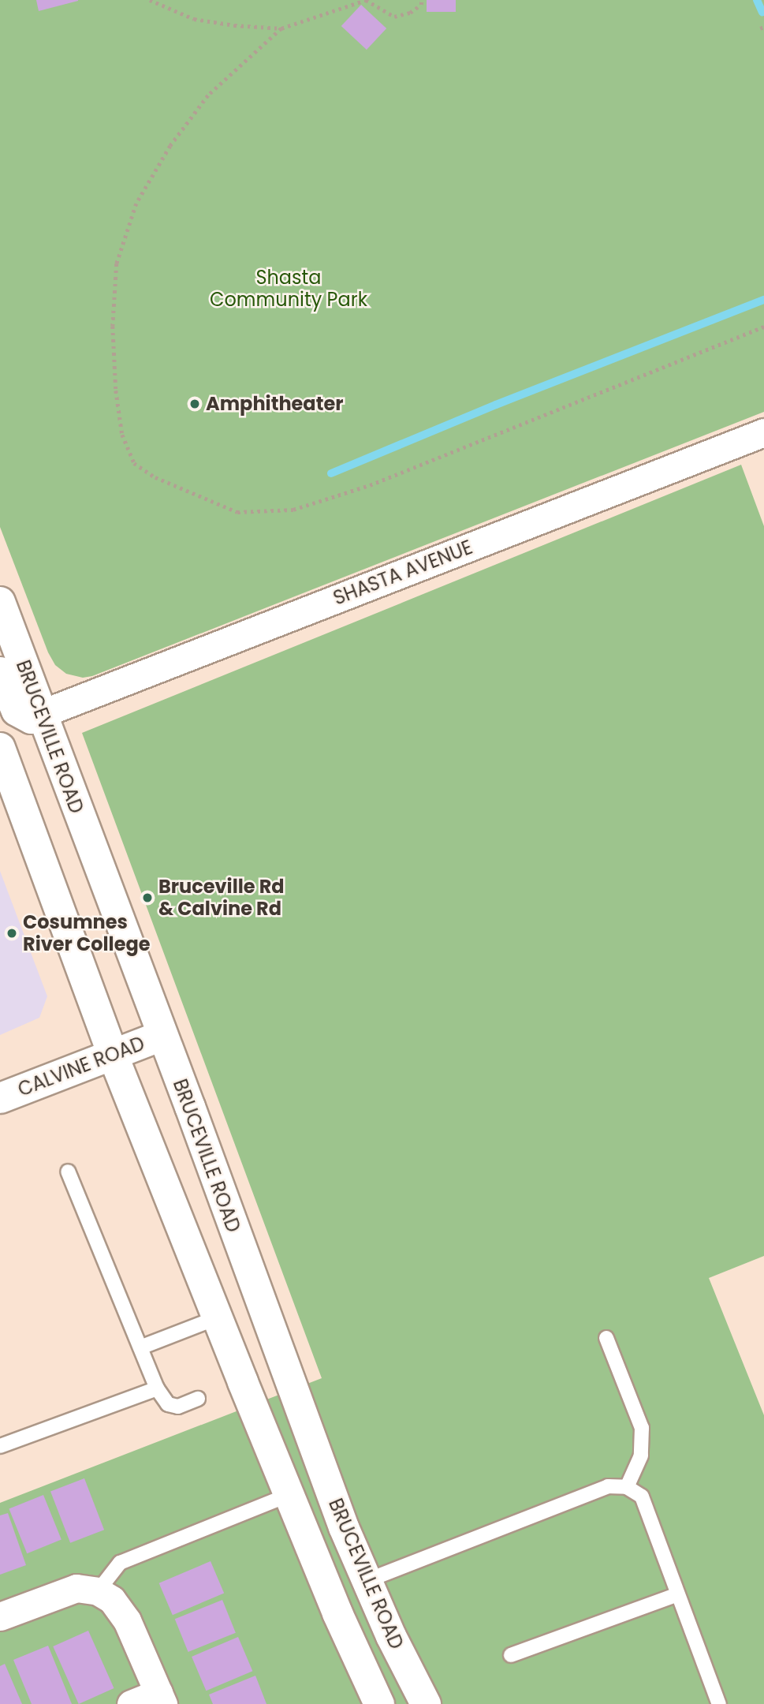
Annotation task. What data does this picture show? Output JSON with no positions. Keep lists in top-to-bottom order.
{
  "streets": {
    "main road": ["BRUCEVILLE ROAD", "CALVINE ROAD"],
    "street": ["SHASTA AVENUE"]
  },
  "crossings": [
    ["SHASTA AVENUE", "BRUCEVILLE ROAD"],
    ["BRUCEVILLE ROAD", "CALVINE ROAD"]
  ],
  "parks": ["Shasta Community Park"],
  "places": ["Amphitheater", "Bruceville Rd & Calvine Rd", "Cosumnes River College"]
}
